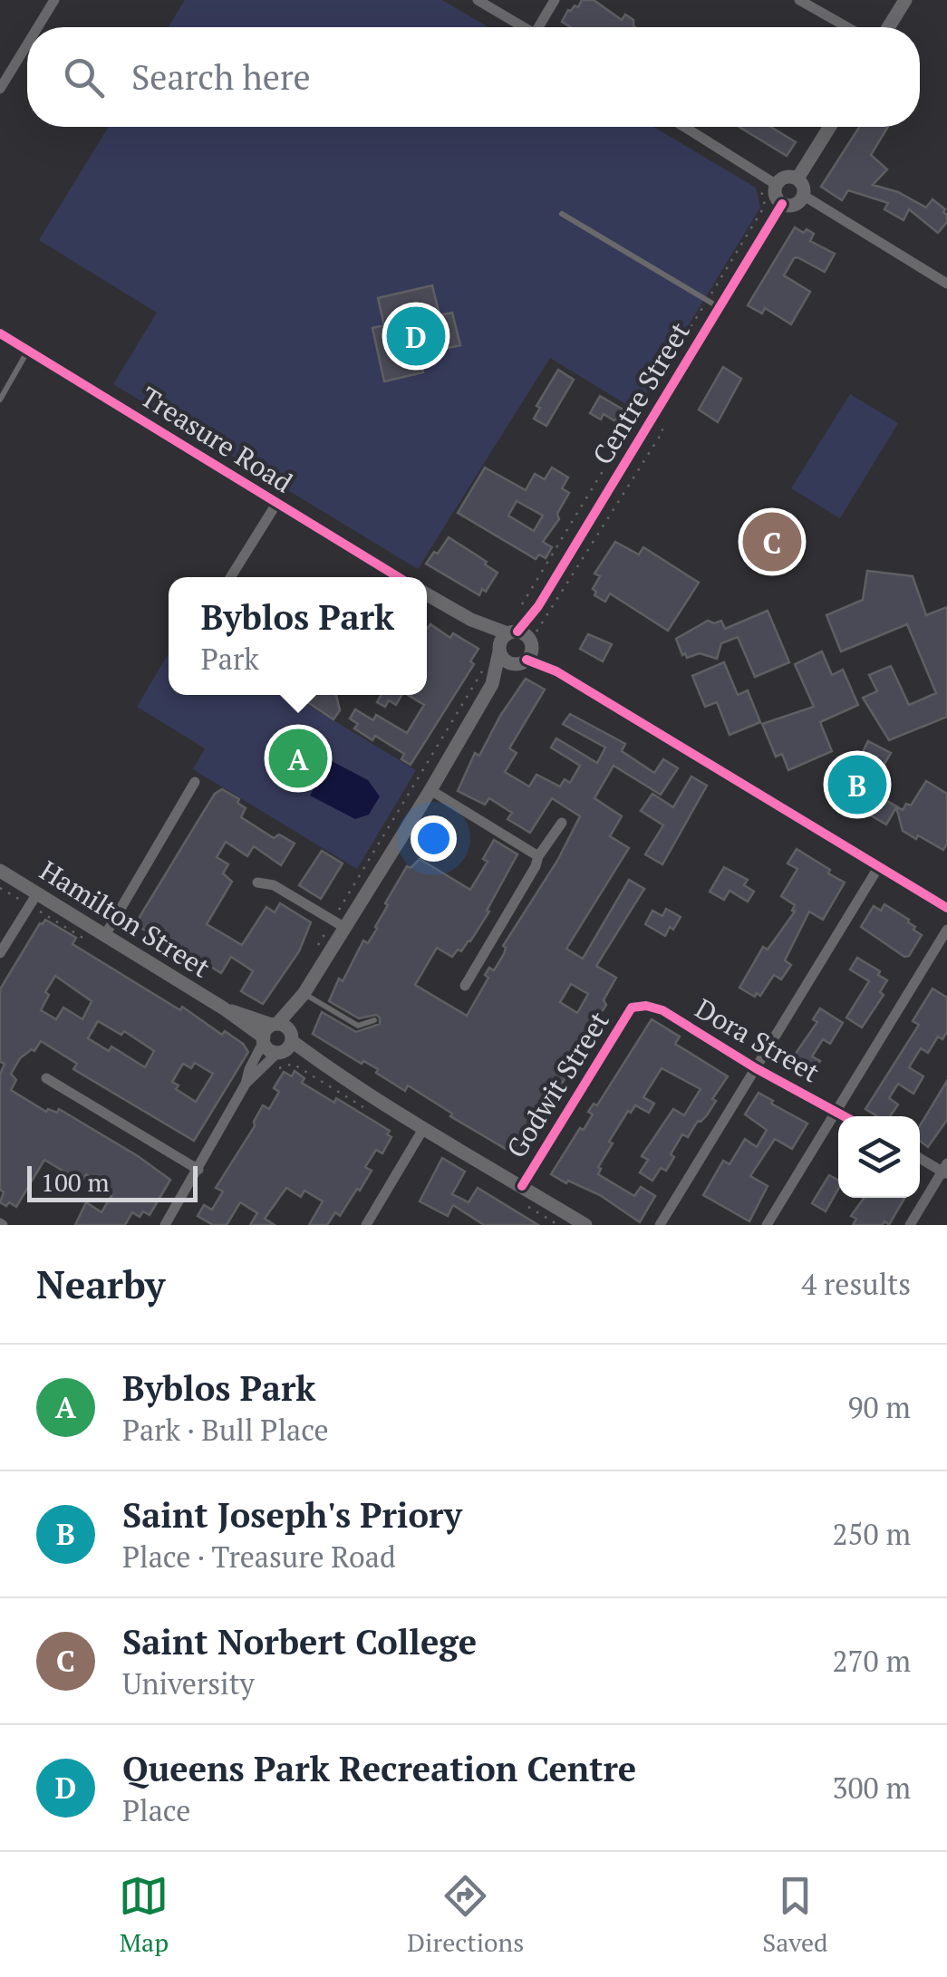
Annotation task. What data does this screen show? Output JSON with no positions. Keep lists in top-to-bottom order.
{
  "streets": {
    "street": [
      "Centre Street",
      "Treasure Road",
      "Hamilton Street",
      "Dora Street",
      "Godwit Street"
    ]
  },
  "crossings": [
    ["Centre Street", "Hamilton Street"],
    ["Hamilton Street", "Godwit Street"],
    ["Dora Street", "Godwit Street"]
  ],
  "scale_bar": "100 m",
  "page": {
    "search": "Search here",
    "pins": [
      "D",
      "C",
      "A",
      "B"
    ],
    "popup": ["Byblos Park", "Park"],
    "scale": "100 m",
    "heading": ["Nearby", "4 results"],
    "list": [
      {
        "mark": "A",
        "name": "Byblos Park",
        "note": "Park · Bull Place",
        "value": "90 m"
      },
      {
        "mark": "B",
        "name": "Saint Joseph's Priory",
        "note": "Place · Treasure Road",
        "value": "250 m"
      },
      {
        "mark": "C",
        "name": "Saint Norbert College",
        "note": "University",
        "value": "270 m"
      },
      {
        "mark": "D",
        "name": "Queens Park Recreation Centre",
        "note": "Place",
        "value": "300 m"
      }
    ],
    "nav": ["Map", "Directions", "Saved"]
  }
}
